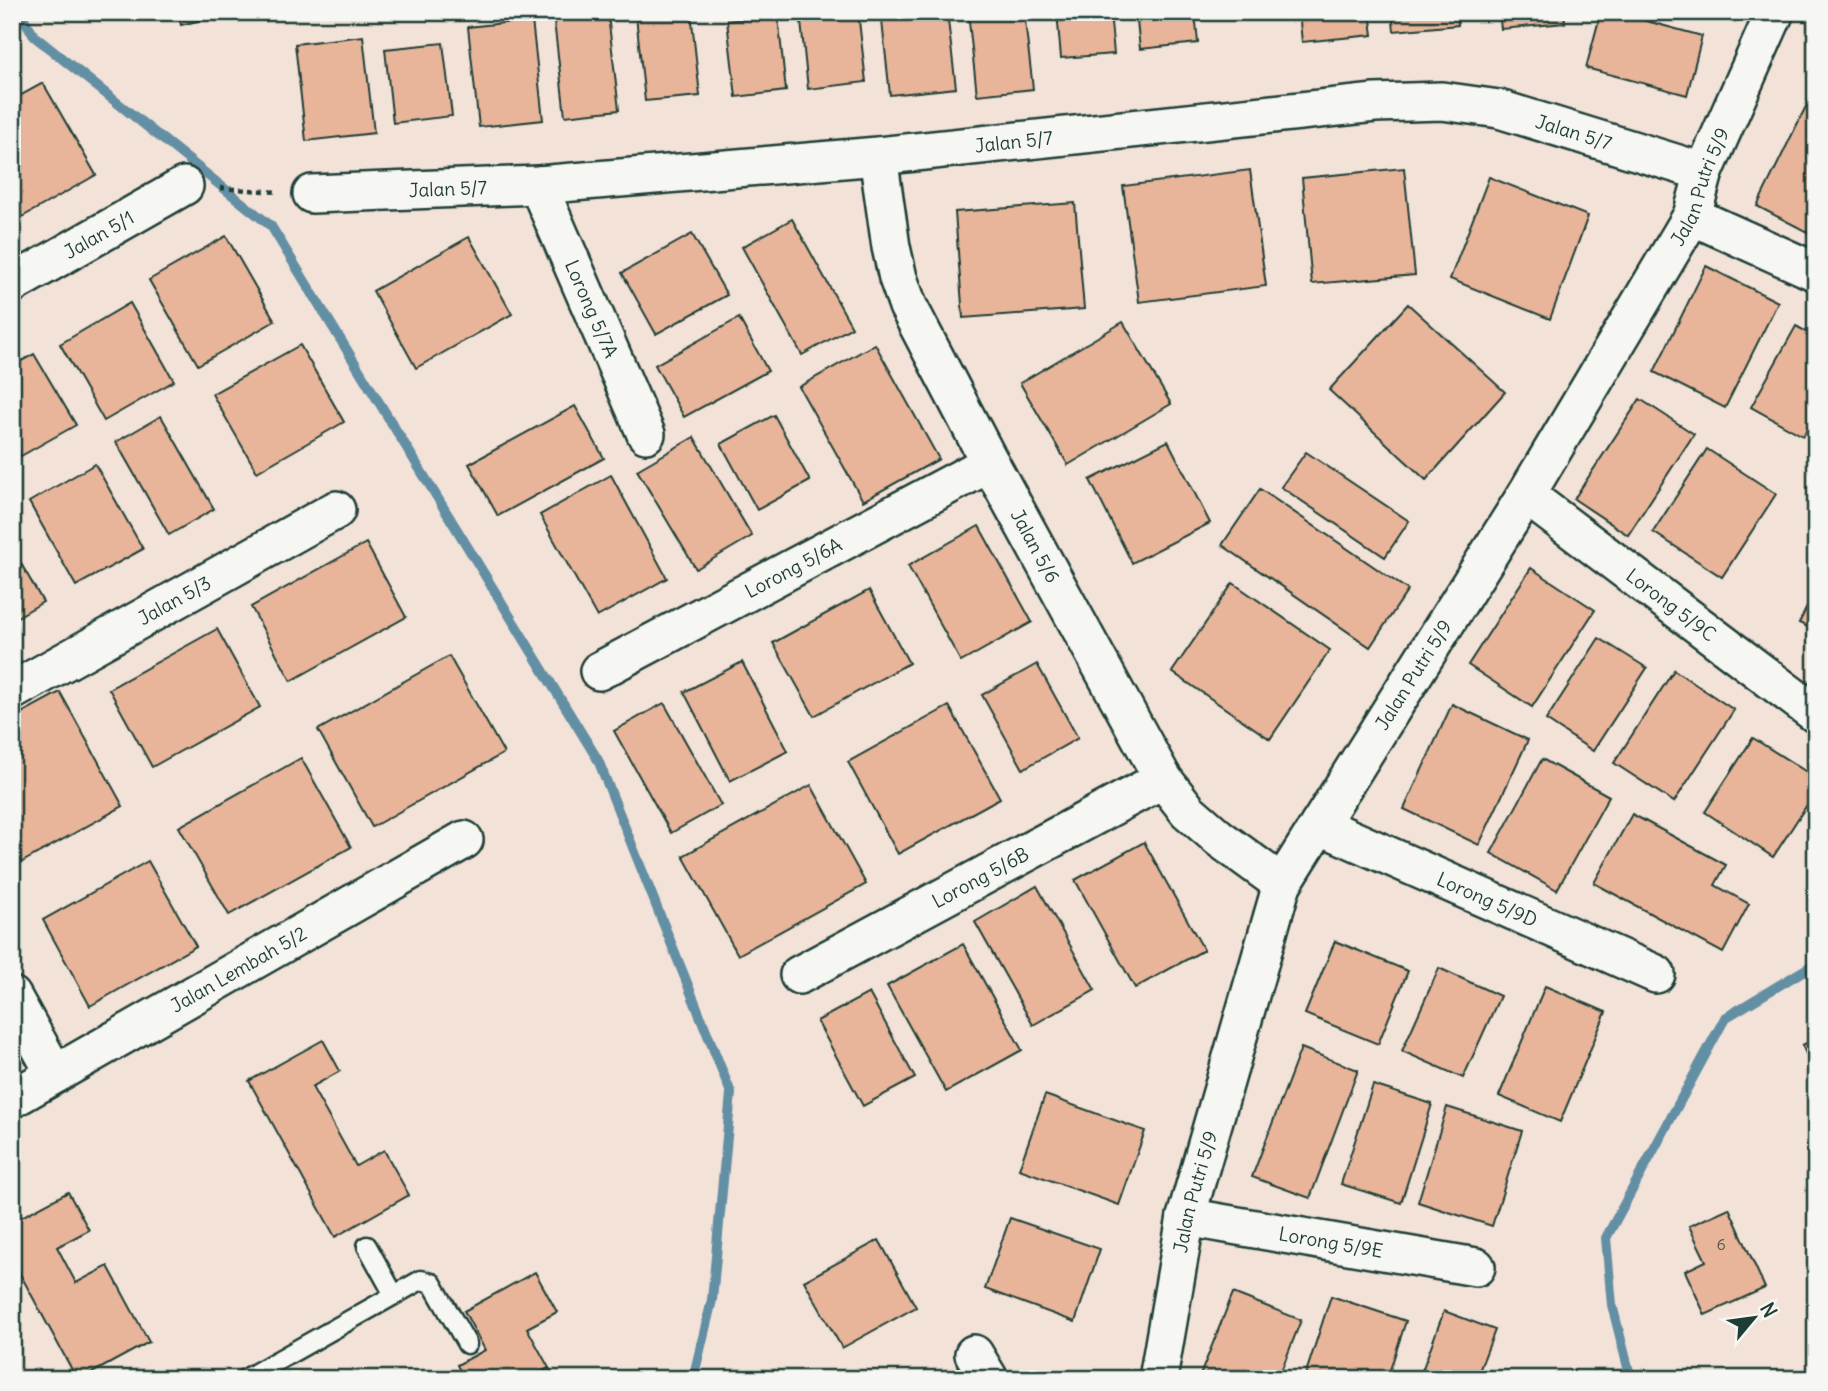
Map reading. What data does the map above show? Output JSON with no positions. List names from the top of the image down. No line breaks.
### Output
{"streets":{"street":["Jalan 5/7","Jalan Putri 5/9","Jalan 5/1","Lorong 5/7A","Jalan 5/6","Lorong 5/6A","Jalan 5/3","Lorong 5/9C","Lorong 5/6B","Lorong 5/9D","Jalan Lembah 5/2","Lorong 5/9E"]},"crossings":[["Jalan 5/7","Jalan Putri 5/9"],["Jalan 5/7","Lorong 5/7A"],["Jalan 5/7","Jalan 5/6"],["Jalan Putri 5/9","Jalan 5/6"],["Jalan Putri 5/9","Lorong 5/9C"],["Jalan Putri 5/9","Lorong 5/9D"],["Jalan Putri 5/9","Lorong 5/9E"],["Jalan 5/6","Lorong 5/6A"],["Jalan 5/6","Lorong 5/6B"]],"house_numbers":["6"],"north":"top right"}
